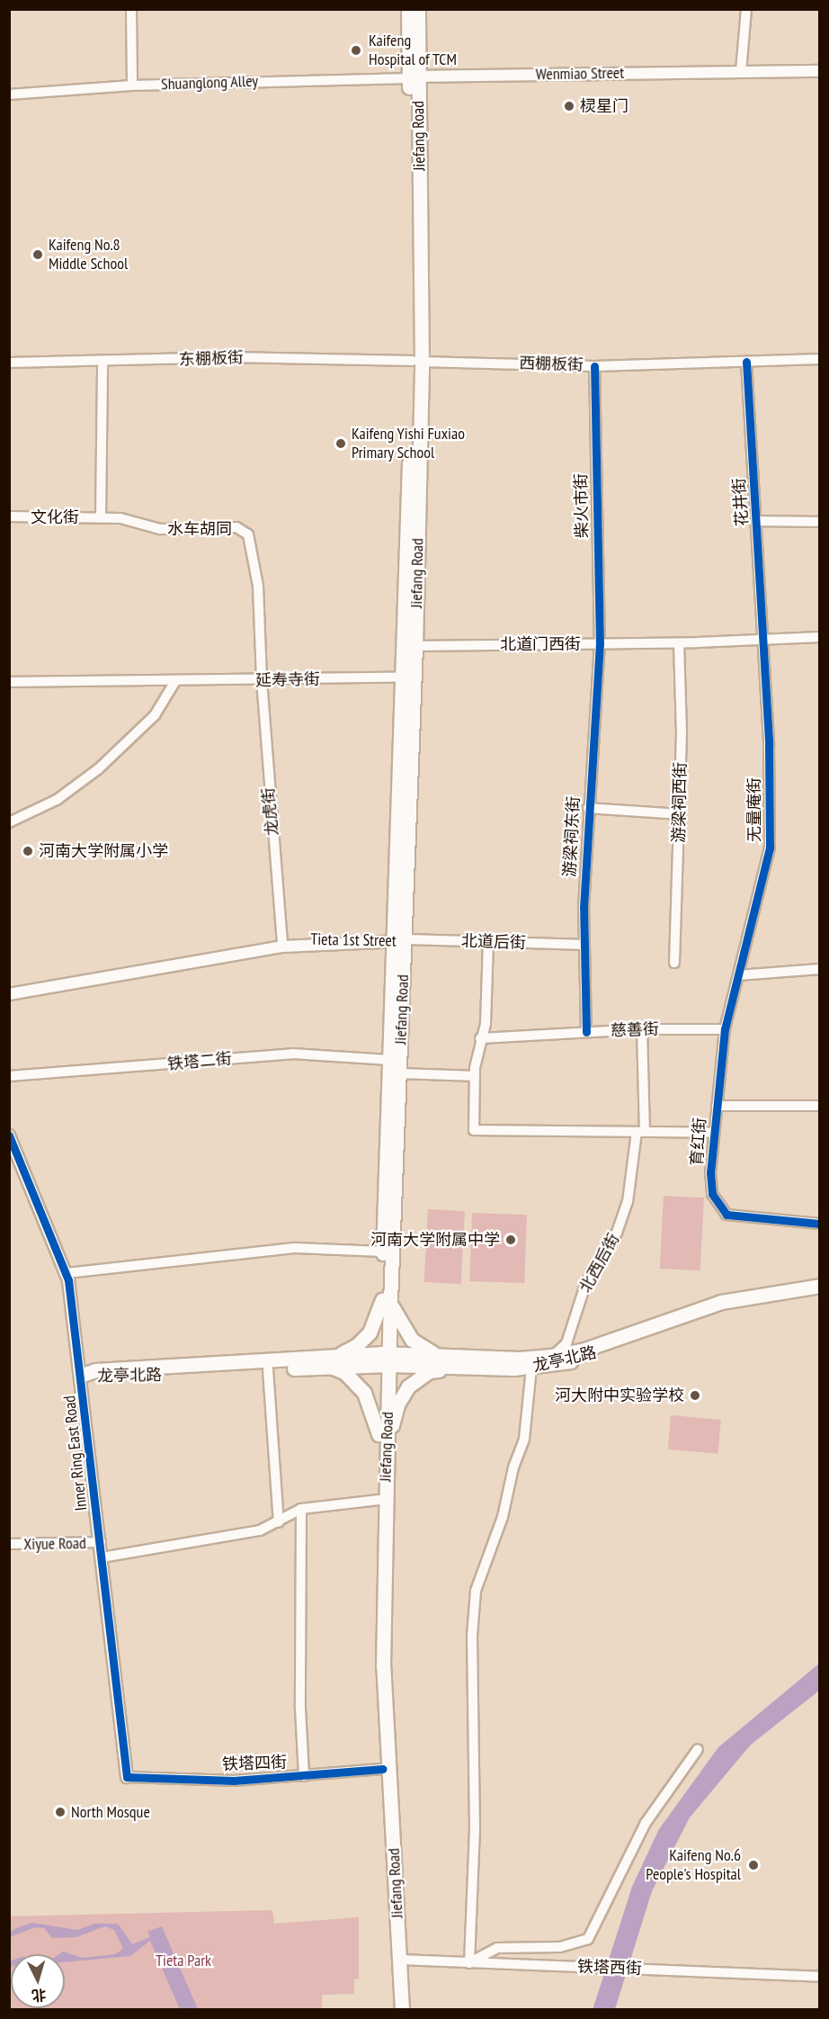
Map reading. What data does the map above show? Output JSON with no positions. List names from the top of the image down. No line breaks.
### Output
{"streets":{"main road":["Jiefang Road","龙亭北路"],"street":["Wenmiao Street","Shuanglong Alley","东棚板街","西棚板街","花井街","柴火市街","文化街","水车胡同","北道门西街","延寿寺街","游梁祠西街","无量庵街","龙虎街","游梁祠东街","Tieta 1st Street","北道后街","慈善街","铁塔二街","育红街","北西后街","Inner Ring East Road","Xiyue Road","铁塔四街","铁塔西街"]},"crossings":[["Wenmiao Street","Shuanglong Alley"],["Wenmiao Street","Jiefang Road"],["Shuanglong Alley","Jiefang Road"],["Jiefang Road","东棚板街"],["Jiefang Road","西棚板街"],["Jiefang Road","北道门西街"],["Jiefang Road","延寿寺街"],["Jiefang Road","Tieta 1st Street"],["Jiefang Road","北道后街"],["Jiefang Road","铁塔二街"],["Jiefang Road","龙亭北路"],["Jiefang Road","铁塔四街"],["Jiefang Road","铁塔西街"],["东棚板街","西棚板街"],["西棚板街","花井街"],["西棚板街","柴火市街"],["花井街","北道门西街"],["花井街","无量庵街"],["柴火市街","北道门西街"],["柴火市街","游梁祠东街"],["文化街","水车胡同"],["水车胡同","延寿寺街"],["水车胡同","龙虎街"],["北道门西街","游梁祠西街"],["北道门西街","无量庵街"],["北道门西街","游梁祠东街"],["延寿寺街","龙虎街"],["游梁祠西街","游梁祠东街"],["无量庵街","育红街"],["龙虎街","Tieta 1st Street"],["游梁祠东街","北道后街"],["游梁祠东街","慈善街"],["Tieta 1st Street","北道后街"],["慈善街","育红街"],["育红街","北西后街"],["北西后街","龙亭北路"],["龙亭北路","Inner Ring East Road"],["Inner Ring East Road","Xiyue Road"],["Inner Ring East Road","铁塔四街"]],"parks":["Tieta Park"],"places":["Kaifeng Hospital of TCM","棂星门","Kaifeng No.8 Middle School","Kaifeng Yishi Fuxiao Primary School","河南大学附属小学","河南大学附属中学","河大附中实验学校","North Mosque","Kaifeng No.6 People's Hospital"],"north":"bottom"}
